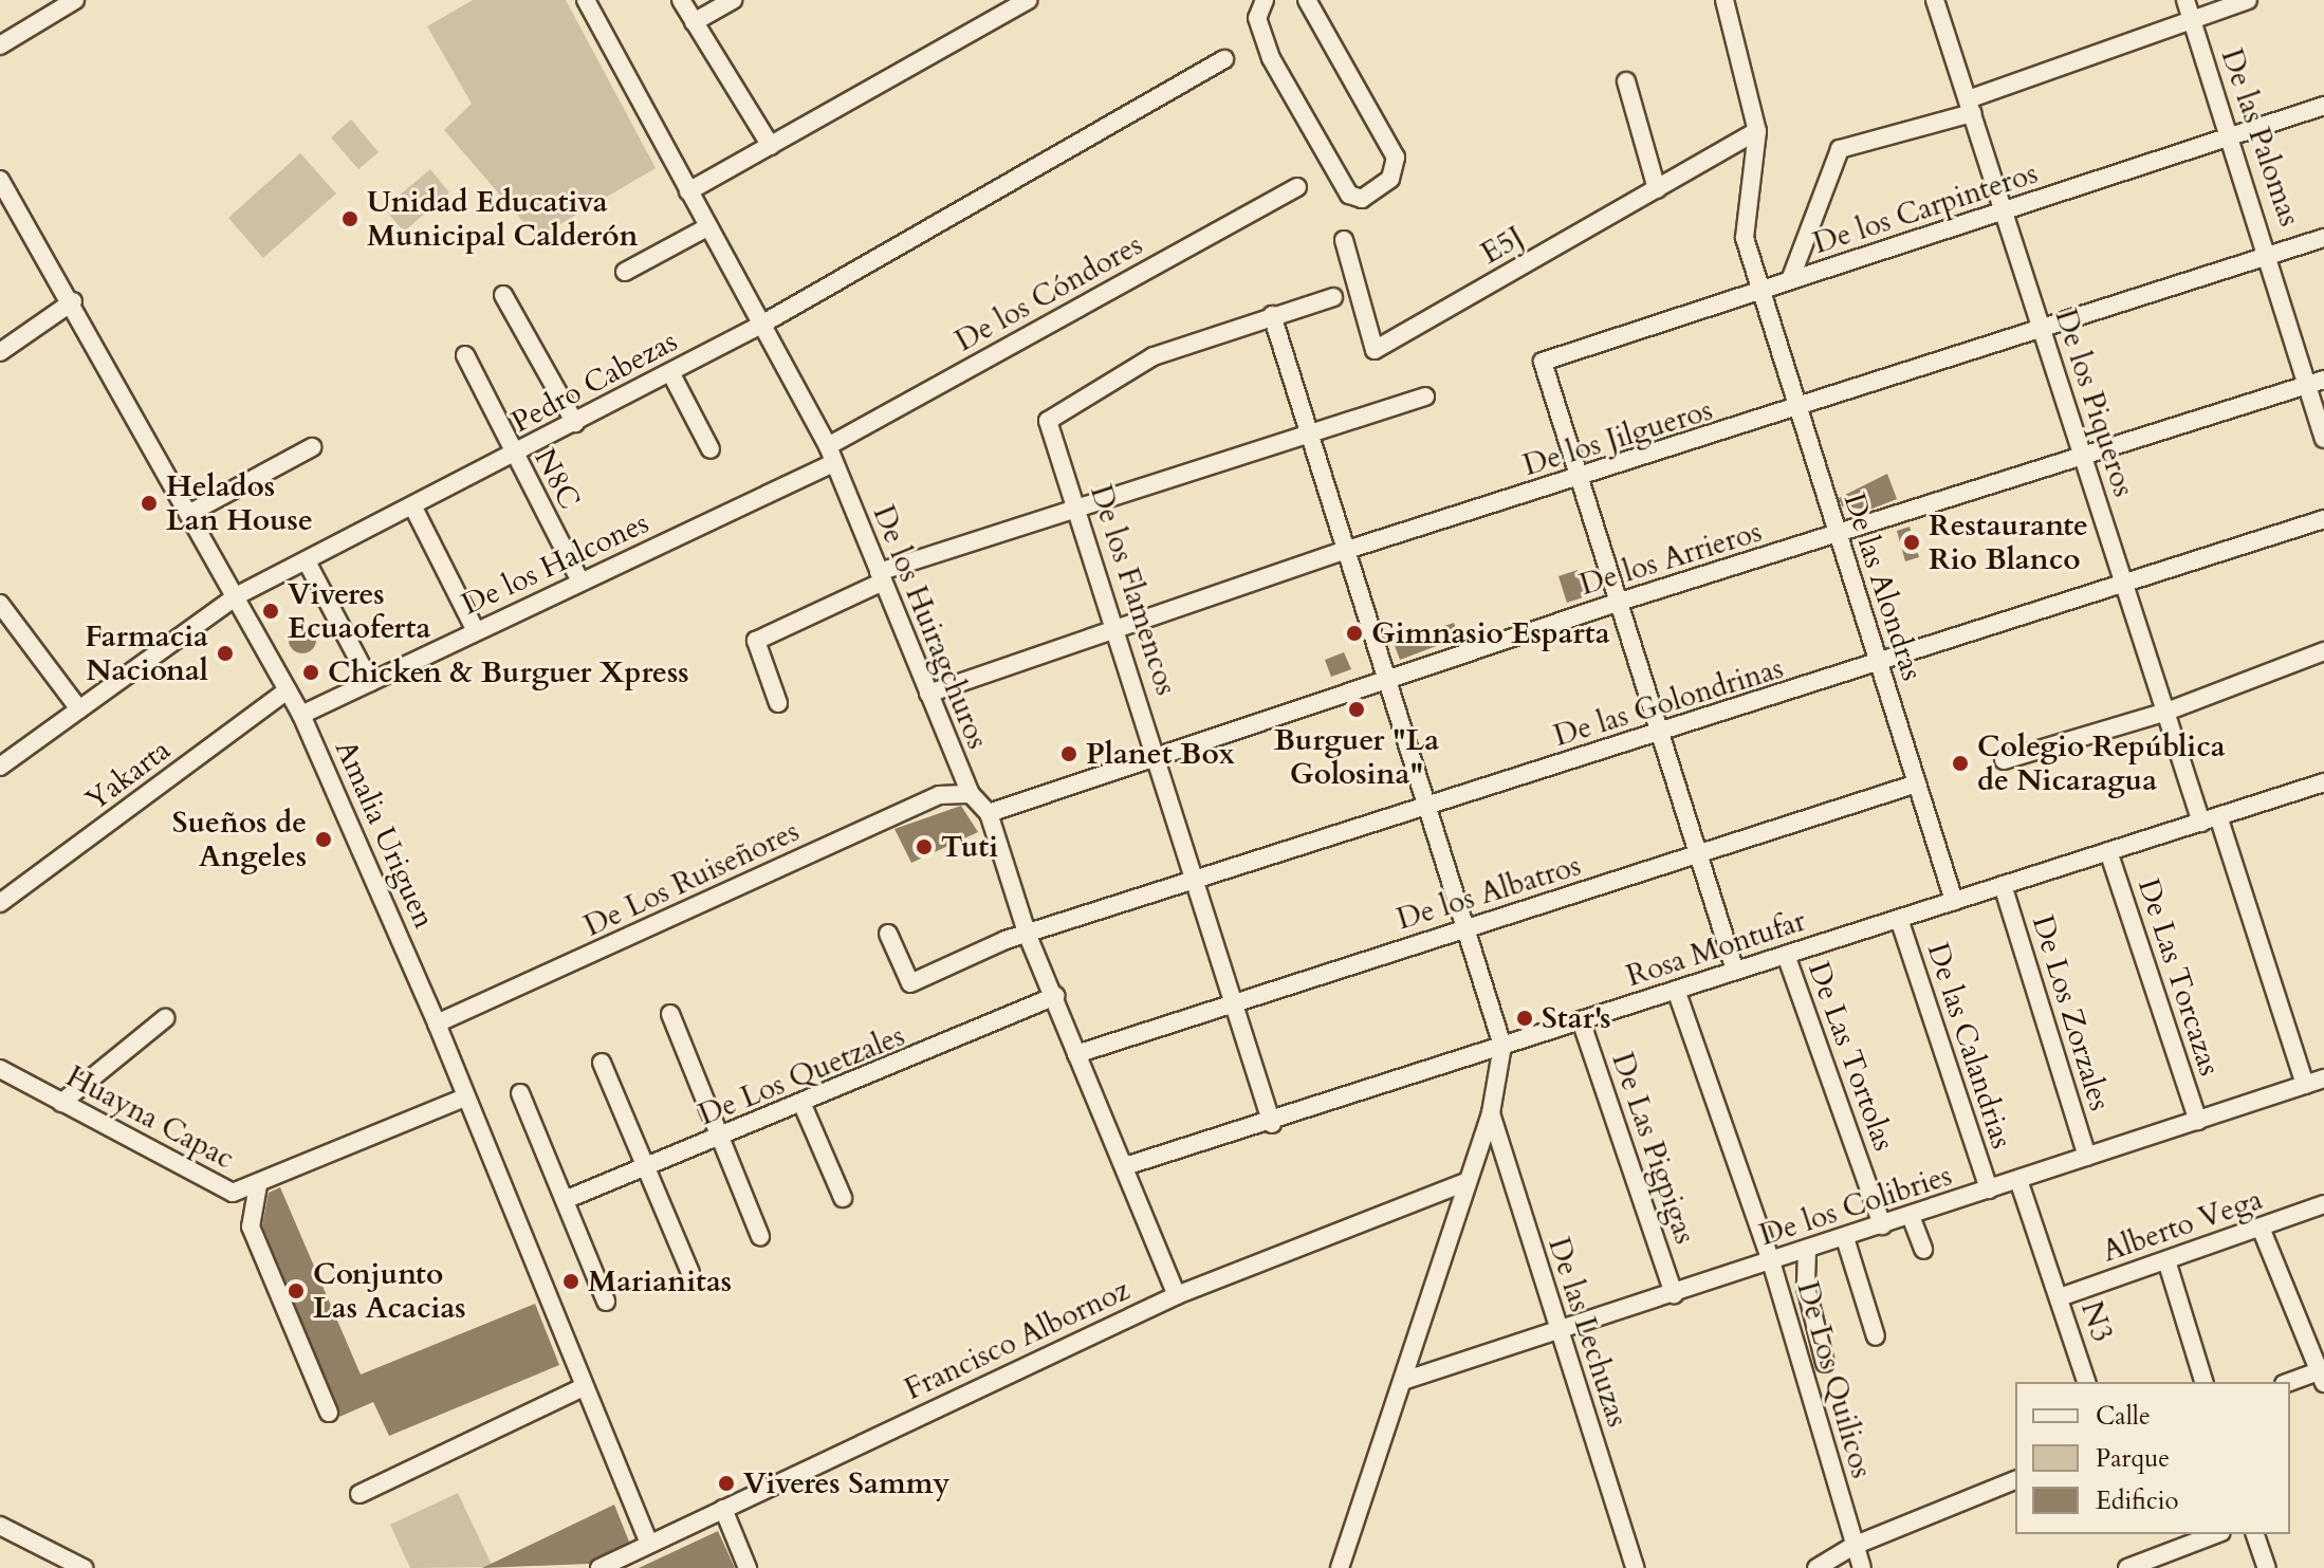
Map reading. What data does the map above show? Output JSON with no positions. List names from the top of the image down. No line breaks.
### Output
{"streets":{"street":["De las Palomas","De los Carpinteros","E5J","De los Cóndores","Pedro Cabezas","De los Piqueros","De los Jilgueros","N8C","De los Arrieros","De los Halcones","De las Alondras","De los Flamencos","De los Huiragchuros","De las Golondrinas","Yakarta","Amalia Uriguen","De Los Ruiseñores","De los Albatros","Rosa Montufar","De Las Torcazas","De Los Zorzales","De las Calandrias","De Las Tortolas","De Los Quetzales","Huayna Capac","De Las Pigpigas","De los Colibries","Alberto Vega","N3","De las Lechuzas","Francisco Albornoz","De Los Quilicos"]},"crossings":[["De las Palomas","De los Carpinteros"],["De las Palomas","De los Jilgueros"],["De las Palomas","De los Arrieros"],["De los Carpinteros","De los Piqueros"],["De los Carpinteros","De los Jilgueros"],["De los Carpinteros","De las Alondras"],["E5J","De las Alondras"],["De los Cóndores","De los Halcones"],["De los Cóndores","De los Huiragchuros"],["Pedro Cabezas","N8C"],["Pedro Cabezas","De los Huiragchuros"],["Pedro Cabezas","Amalia Uriguen"],["De los Piqueros","De los Jilgueros"],["De los Piqueros","De los Arrieros"],["De los Piqueros","De las Golondrinas"],["De los Piqueros","Rosa Montufar"],["De los Piqueros","De los Colibries"],["De los Jilgueros","De las Alondras"],["De los Jilgueros","De los Flamencos"],["De los Jilgueros","De los Huiragchuros"],["N8C","De los Halcones"],["De los Arrieros","De las Alondras"],["De los Arrieros","De los Flamencos"],["De los Arrieros","De los Huiragchuros"],["De los Halcones","De los Huiragchuros"],["De los Halcones","Amalia Uriguen"],["De las Alondras","De las Golondrinas"],["De las Alondras","De los Albatros"],["De las Alondras","Rosa Montufar"],["De los Flamencos","De las Golondrinas"],["De los Flamencos","De los Albatros"],["De los Flamencos","Rosa Montufar"],["De los Huiragchuros","De las Golondrinas"],["De los Huiragchuros","De Los Ruiseñores"],["De los Huiragchuros","De los Albatros"],["De los Huiragchuros","Rosa Montufar"],["De los Huiragchuros","De Los Quetzales"],["De los Huiragchuros","Francisco Albornoz"],["Yakarta","Amalia Uriguen"],["Amalia Uriguen","De Los Ruiseñores"],["Amalia Uriguen","Huayna Capac"],["Amalia Uriguen","Francisco Albornoz"],["Rosa Montufar","De Las Torcazas"],["Rosa Montufar","De Los Zorzales"],["Rosa Montufar","De las Calandrias"],["Rosa Montufar","De Las Tortolas"],["Rosa Montufar","De Las Pigpigas"],["Rosa Montufar","De Los Quilicos"],["De Las Torcazas","De los Colibries"],["De Los Zorzales","De los Colibries"],["De las Calandrias","De los Colibries"],["De Las Tortolas","De los Colibries"],["De Las Pigpigas","De los Colibries"],["De los Colibries","N3"],["De los Colibries","De las Lechuzas"],["De los Colibries","De Los Quilicos"],["Alberto Vega","N3"]],"places":["Unidad Educativa Municipal Calderón","Helados Lan House","Restaurante Rio Blanco","Viveres Ecuaoferta","Gimnasio Esparta","Farmacia Nacional","Chicken & Burguer Xpress","Burguer \"La Golosina\"","Planet Box","Colegio República de Nicaragua","Sueños de Angeles","Tuti","Star's","Marianitas","Conjunto Las Acacias","Viveres Sammy"],"legend":["Calle","Parque","Edificio"]}
